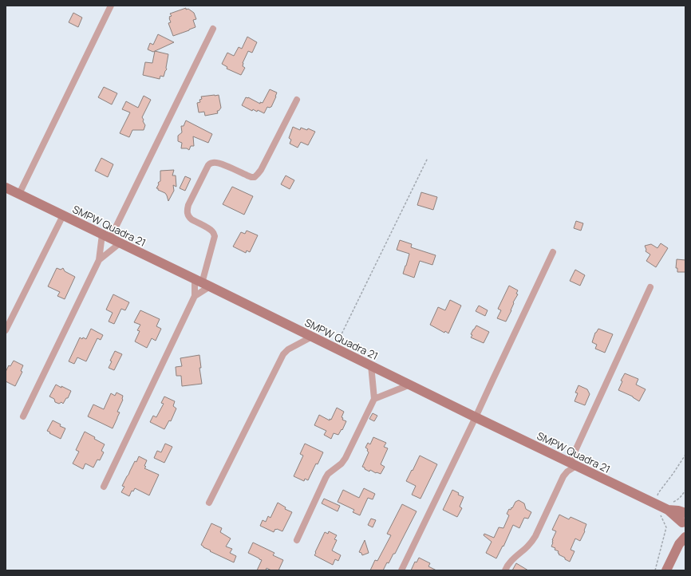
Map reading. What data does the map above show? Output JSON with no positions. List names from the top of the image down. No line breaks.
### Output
{"streets":{"street":["SMPW Quadra 21"]}}
